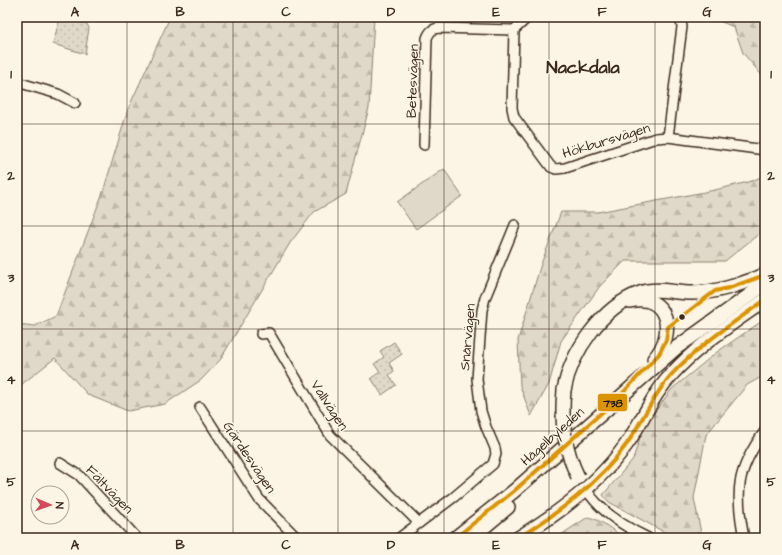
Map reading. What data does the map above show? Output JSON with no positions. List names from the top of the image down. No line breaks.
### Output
{"streets":{"main road":["Hågelbyleden"],"street":["Betesvägen","Hökbursvägen","Snårvägen","Vallvägen","Gärdesvägen","Fältvägen"]},"crossings":[["Betesvägen","Hökbursvägen"],["Snårvägen","Vallvägen"]],"districts":["Nackdala"],"lines":["transit line 738"],"north":"right","grid":{"columns":["A","B","C","D","E","F","G"],"rows":["1","2","3","4","5"]}}
